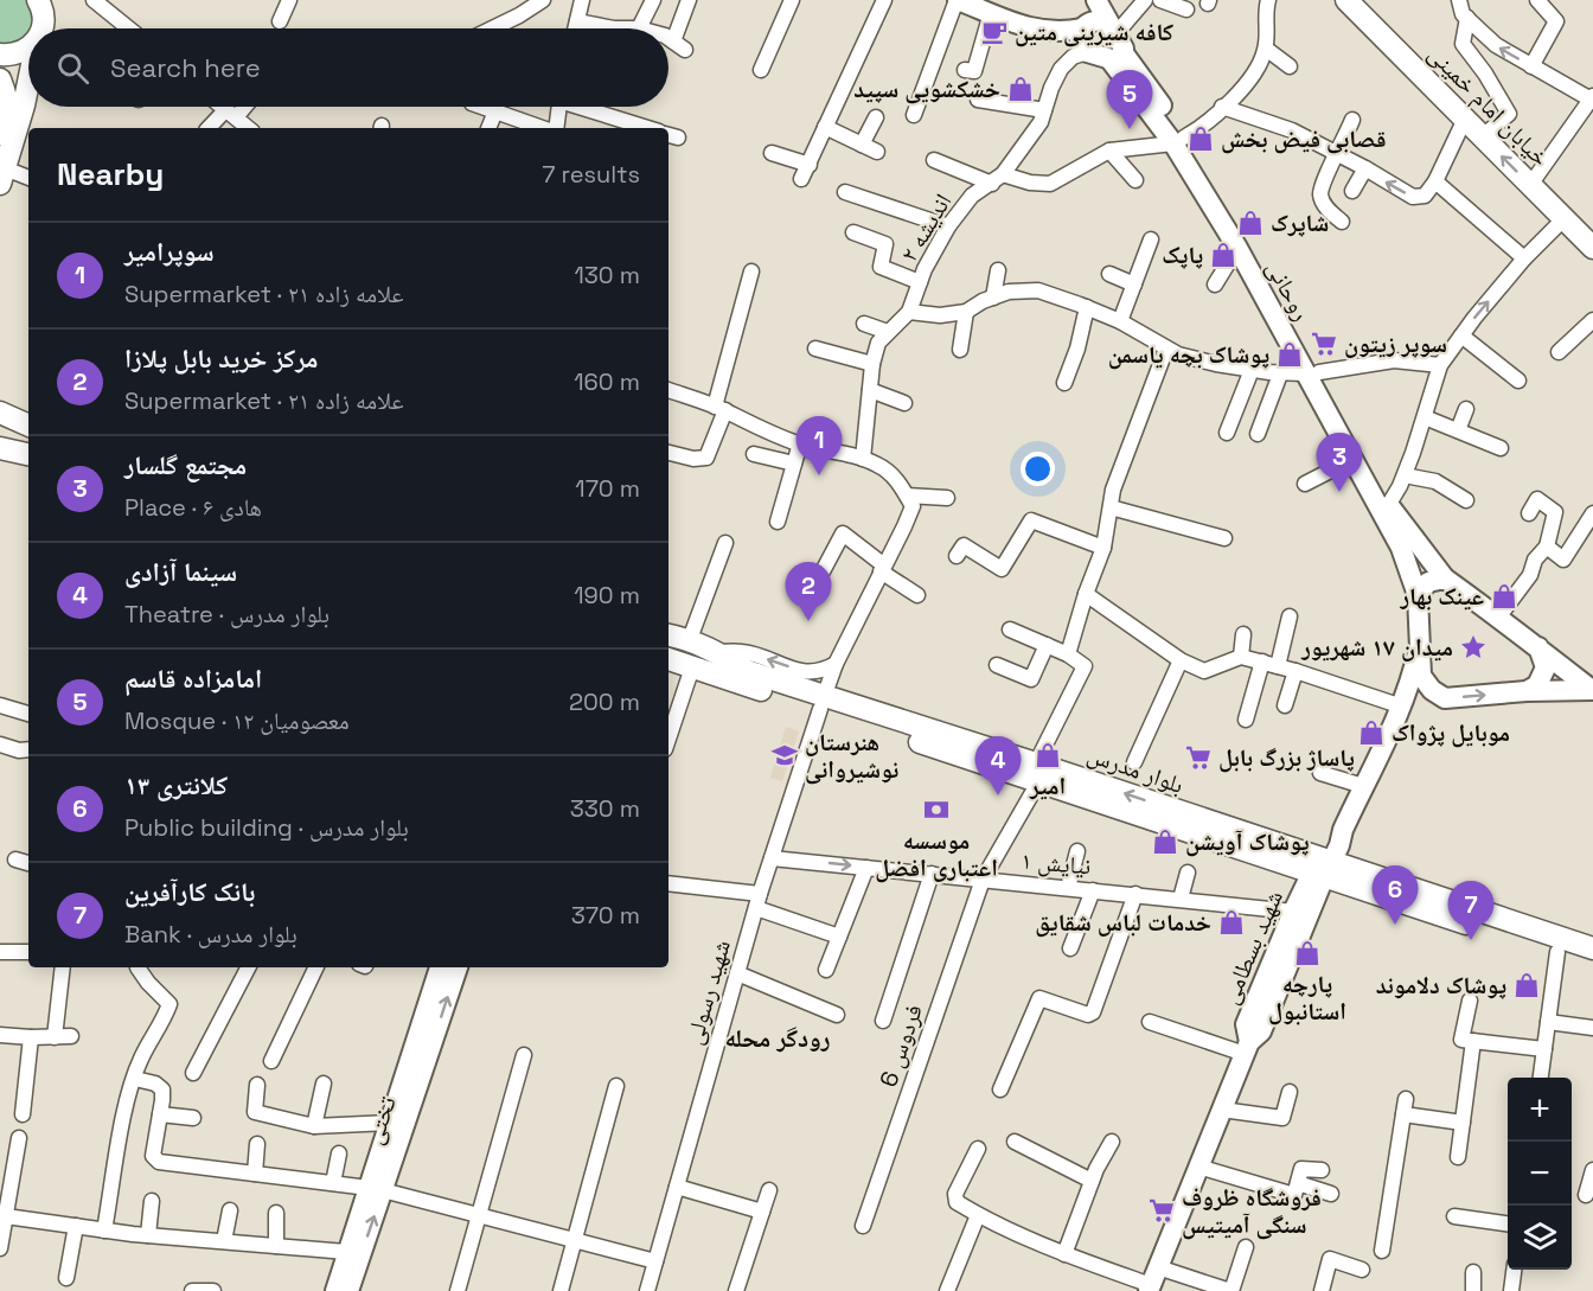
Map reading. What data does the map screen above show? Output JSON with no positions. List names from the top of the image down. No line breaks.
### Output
{"streets":{"main road":["خیابان امام خمینی","روحانی","بلوار مدرس","شهید بسطامی","تختی"],"street":["اندیشه ۲","نیایش ۱","شهید رسولی","فردوس 6"]},"crossings":[["اندیشه ۲","روحانی"],["بلوار مدرس","شهید بسطامی"],["بلوار مدرس","شهید رسولی"],["بلوار مدرس","فردوس 6"],["نیایش ۱","شهید بسطامی"],["نیایش ۱","شهید رسولی"],["نیایش ۱","فردوس 6"]],"districts":["رودگر محله"],"places":{"cafe":["کافه شیرینی متین"],"shop":["خشکشویی سپید","قصابی فیض بخش","شاپرک","پاپک","پوشاک بچه یاسمن","عینک بهار","موبایل پژواک","امیر","پوشاک آویشن","خدمات لباس شقایق","پارچه استانبول","پوشاک دلاموند"],"supermarket":["سوپر زیتون","پاساژ بزرگ بابل","فروشگاه ظروف سنگی آمیتیس"],"place":["میدان ۱۷ شهریور"],"school or university":["هنرستان نوشیروانی"],"bank":["موسسه اعتباری افضل"]},"page":{"search":"Search here","pins":["5","1","3","2","4","6","7"],"heading":["Nearby","7 results"],"list":[{"mark":"1","name":"سوپرامیر","note":"Supermarket · علامه زاده ۲۱","value":"130 m"},{"mark":"2","name":"مرکز خرید بابل پلازا","note":"Supermarket · علامه زاده ۲۱","value":"160 m"},{"mark":"3","name":"مجتمع گلسار","note":"Place · هادی ۶","value":"170 m"},{"mark":"4","name":"سینما آزادی","note":"Theatre · بلوار مدرس","value":"190 m"},{"mark":"5","name":"امامزاده قاسم","note":"Mosque · معصومیان ۱۲","value":"200 m"},{"mark":"6","name":"کلانتری ۱۳","note":"Public building · بلوار مدرس","value":"330 m"},{"mark":"7","name":"بانک کارآفرین","note":"Bank · بلوار مدرس","value":"370 m"}],"map_buttons":["+","−"]}}
